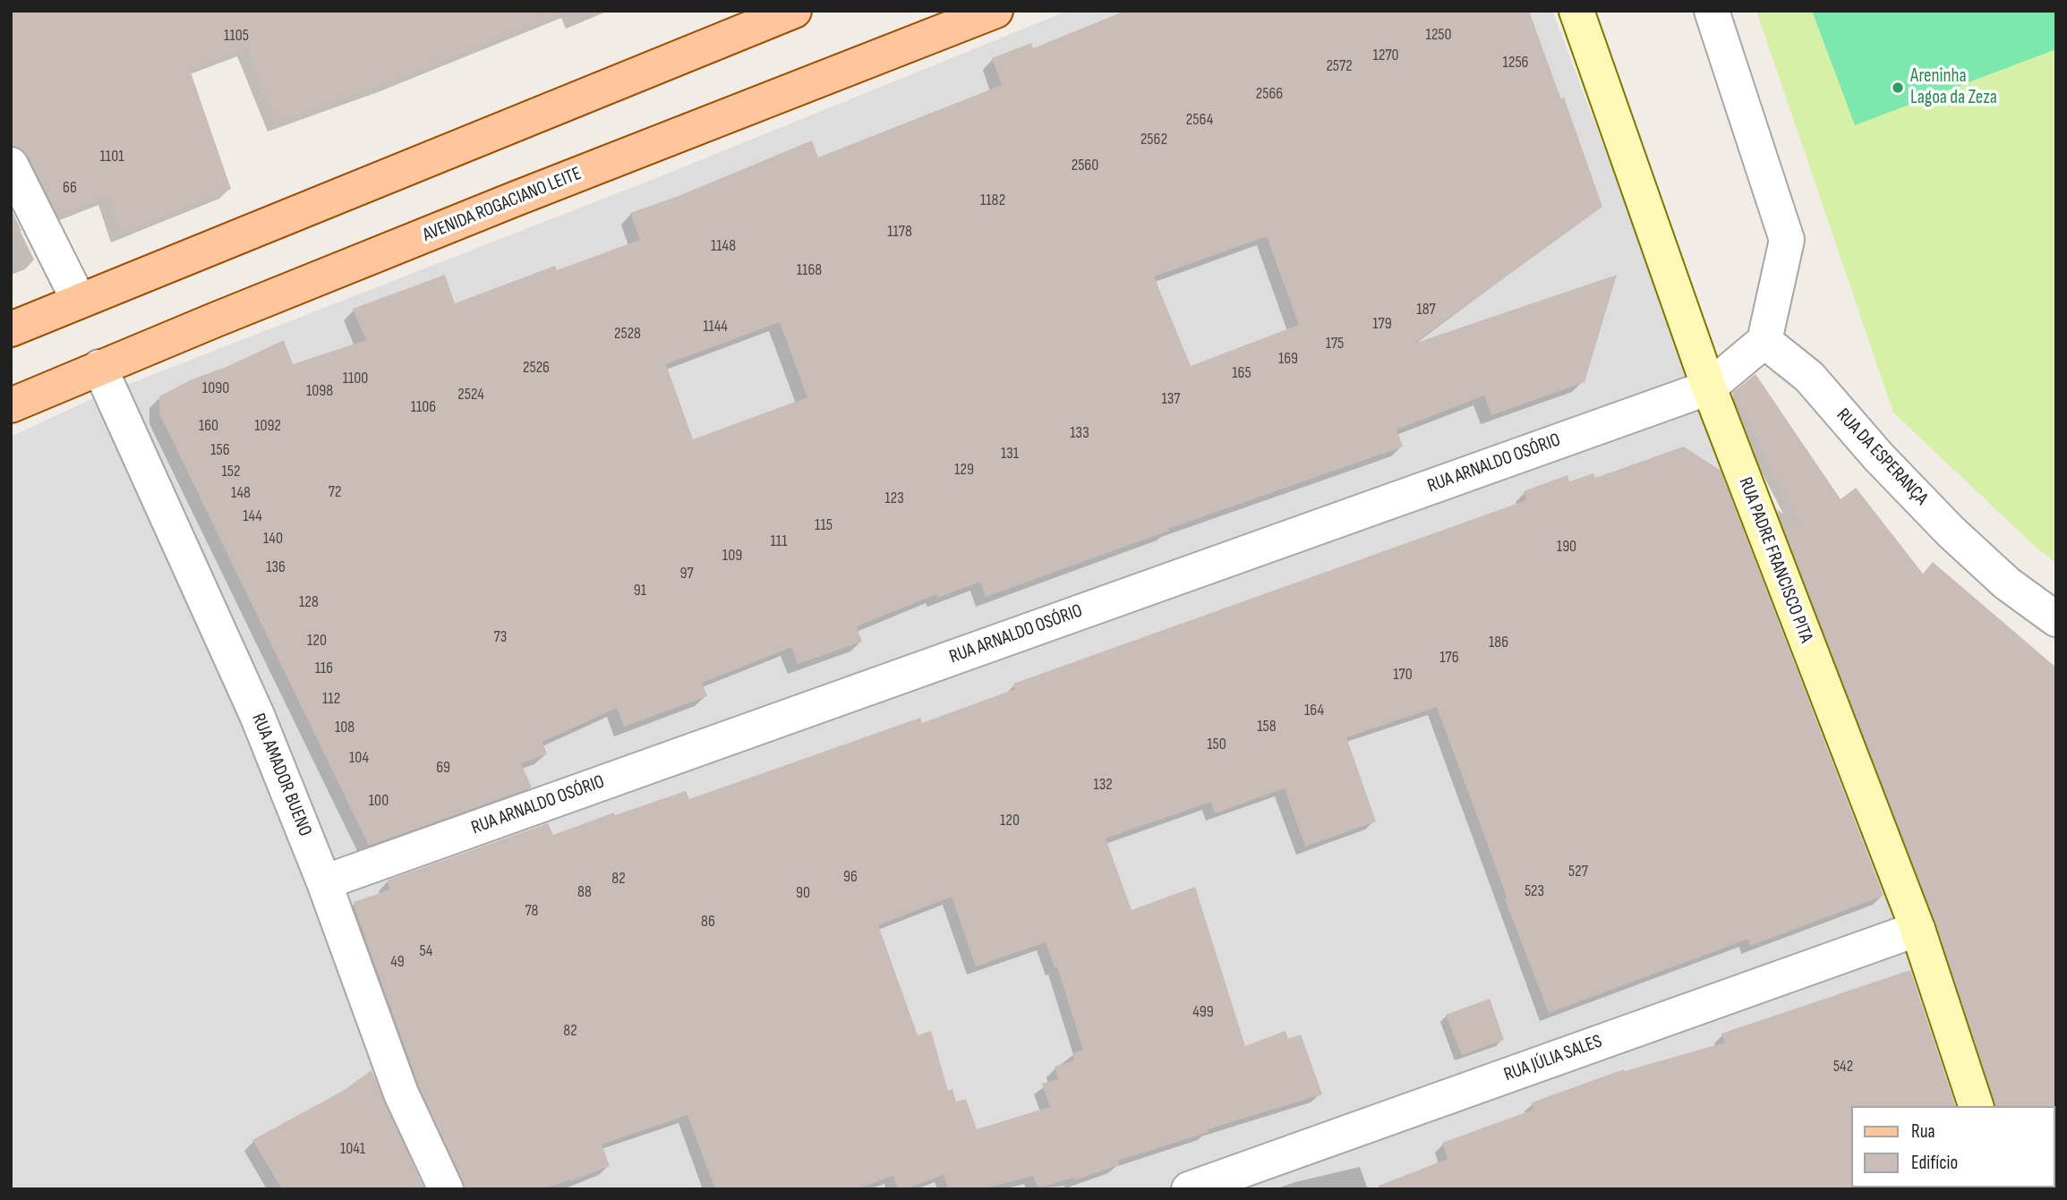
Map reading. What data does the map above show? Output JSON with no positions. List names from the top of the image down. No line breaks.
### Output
{"streets":{"main road":["AVENIDA ROGACIANO LEITE"],"street":["RUA DA ESPERANÇA","RUA ARNALDO OSÓRIO","RUA PADRE FRANCISCO PITA","RUA AMADOR BUENO","RUA JÚLIA SALES"]},"crossings":[["AVENIDA ROGACIANO LEITE","RUA AMADOR BUENO"],["RUA ARNALDO OSÓRIO","RUA PADRE FRANCISCO PITA"],["RUA ARNALDO OSÓRIO","RUA AMADOR BUENO"],["RUA PADRE FRANCISCO PITA","RUA JÚLIA SALES"]],"places":["Areninha Lagoa da Zeza"],"house_numbers":["1250","1105","1270","1256","2572","2566","2564","2562","1101","2560","66","1182","1178","1148","1168","187","179","1144","2528","175","169","2526","165","1100","1090","1098","2524","137","1106","160","1092","133","156","131","129","152","72","148","123","144","115","140","111","190","109","136","97","91","128","73","120","186","176","116","170","112","164","158","108","150","104","69","132","100","120","527","96","82","523","88","90","78","86","54","49","499","82","542","1041"],"legend":["Rua","Edifício"]}
